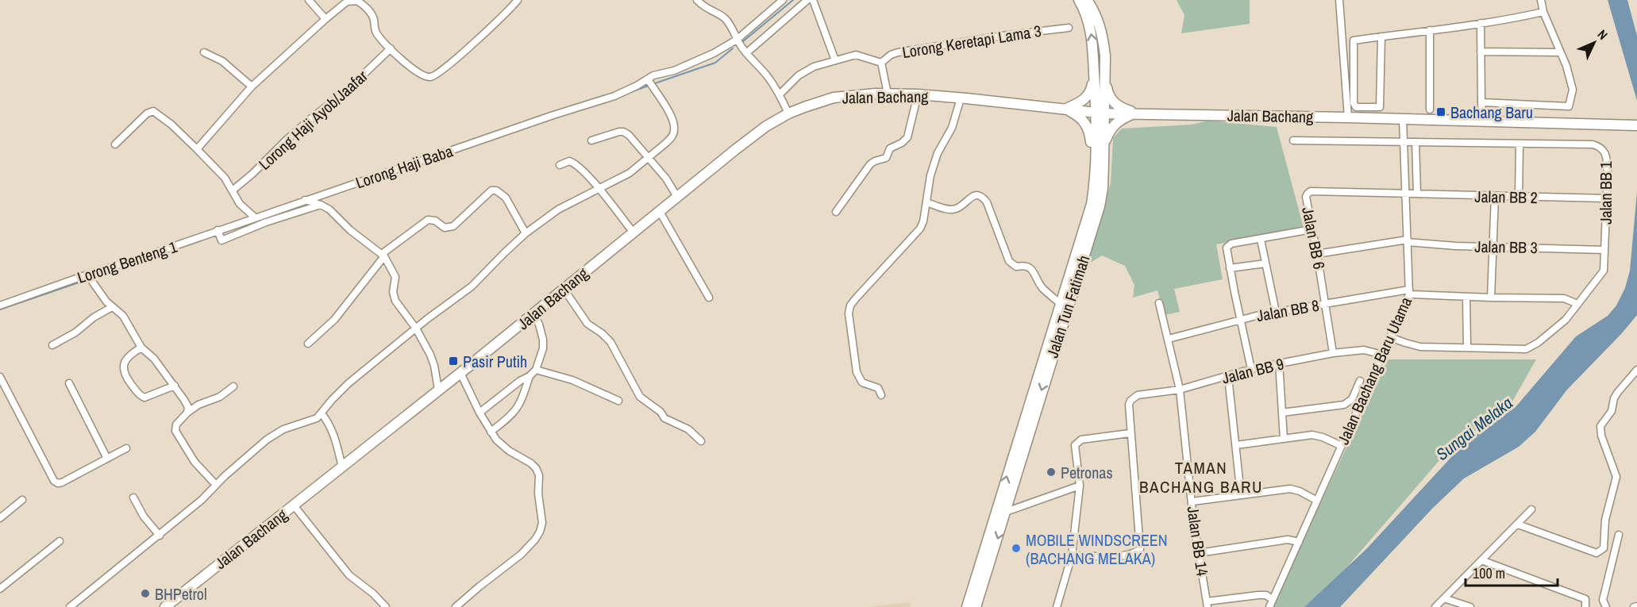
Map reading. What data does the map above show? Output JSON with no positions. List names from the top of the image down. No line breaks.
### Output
{"streets":{"street":["Lorong Keretapi Lama 3","Jalan Bachang","Lorong Haji Ayob/Jaafar","Lorong Haji Baba","Jalan BB 1","Jalan BB 2","Jalan BB 6","Jalan BB 3","Lorong Benteng 1","Jalan Tun Fatimah","Jalan BB 8","Jalan BB 9","Jalan Bachang Baru Utama","Jalan BB 14"]},"crossings":[["Lorong Keretapi Lama 3","Jalan Bachang"],["Jalan Bachang","Jalan Tun Fatimah"],["Jalan Bachang","Jalan Bachang Baru Utama"],["Lorong Haji Baba","Lorong Benteng 1"],["Jalan BB 1","Jalan BB 2"],["Jalan BB 1","Jalan BB 3"],["Jalan BB 1","Jalan BB 8"],["Jalan BB 1","Jalan Bachang Baru Utama"],["Jalan BB 2","Jalan BB 6"],["Jalan BB 2","Jalan Bachang Baru Utama"],["Jalan BB 6","Jalan BB 3"],["Jalan BB 6","Jalan BB 8"],["Jalan BB 6","Jalan BB 9"],["Jalan BB 6","Jalan Bachang Baru Utama"],["Jalan BB 3","Jalan Bachang Baru Utama"],["Jalan BB 8","Jalan Bachang Baru Utama"],["Jalan BB 8","Jalan BB 14"],["Jalan BB 9","Jalan Bachang Baru Utama"],["Jalan BB 9","Jalan BB 14"]],"districts":["TAMAN BACHANG BARU"],"water":["Sungai Melaka"],"places":{"transit":["Bachang Baru","Pasir Putih"],"other":["Petronas","MOBILE WINDSCREEN (BACHANG MELAKA)","BHPetrol"]},"scale_bar":"100 m","north":"top right"}
